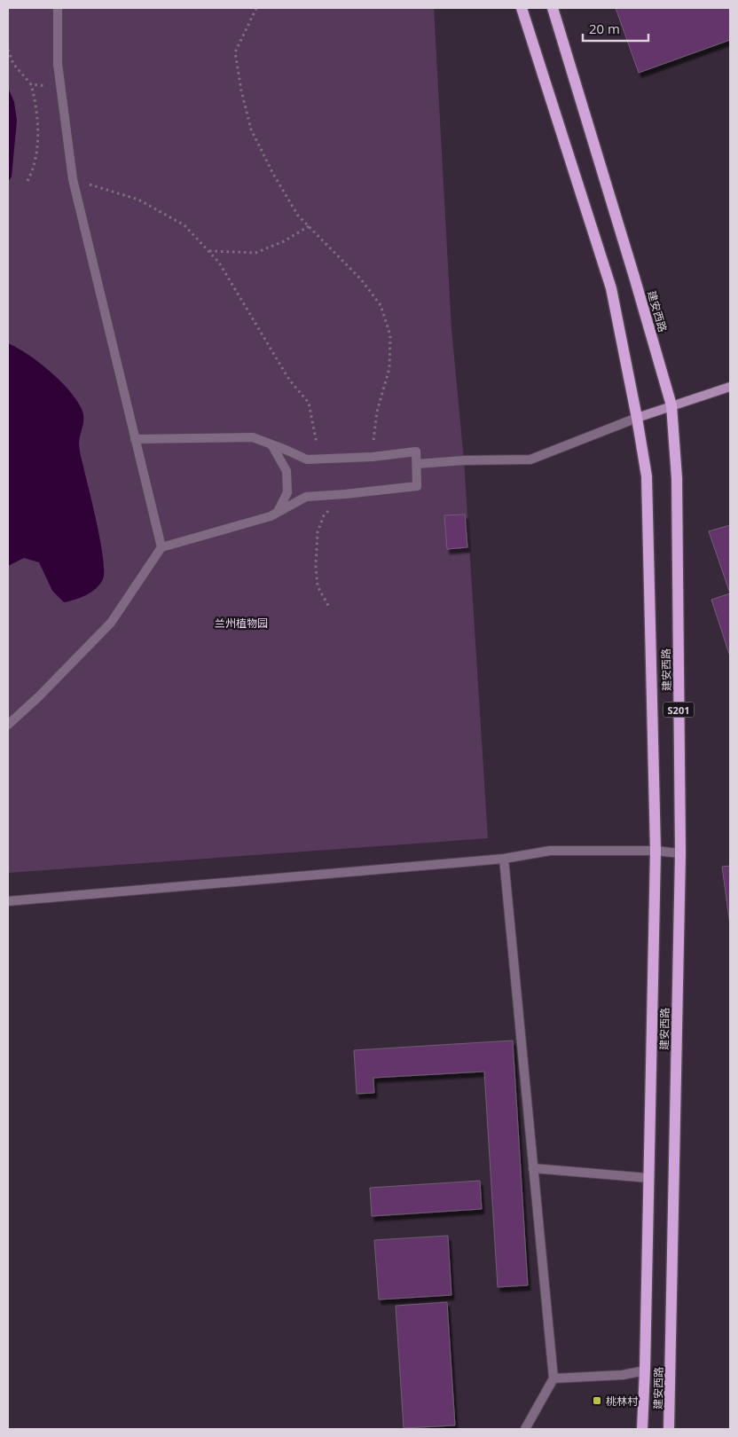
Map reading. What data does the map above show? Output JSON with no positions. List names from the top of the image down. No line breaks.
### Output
{"streets":{"main road":["建安西路","S201"]},"parks":["兰州植物园"],"places":{"transit":["桃林村"]},"scale_bar":"20 m"}
